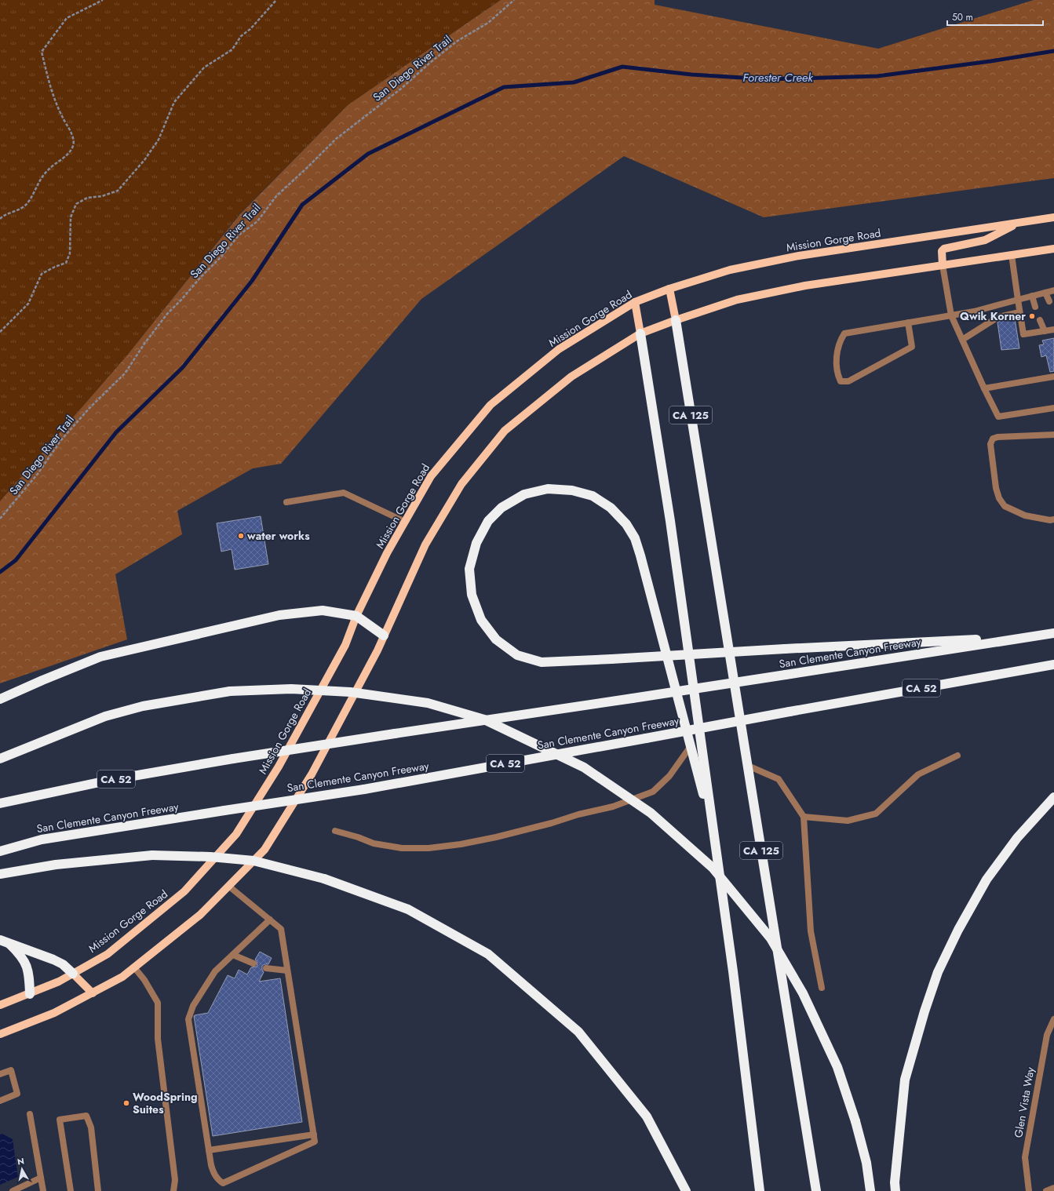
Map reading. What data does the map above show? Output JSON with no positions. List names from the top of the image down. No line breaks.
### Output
{"streets":{"highway":["CA 125","San Clemente Canyon Freeway","CA 52"],"main road":["Mission Gorge Road"],"street":["Glen Vista Way"],"path":["San Diego River Trail"]},"crossings":[["Mission Gorge Road","CA 125"]],"water":["Forester Creek"],"places":["Qwik Korner","water works","WoodSpring Suites"],"scale_bar":"50 m","north":"top"}
